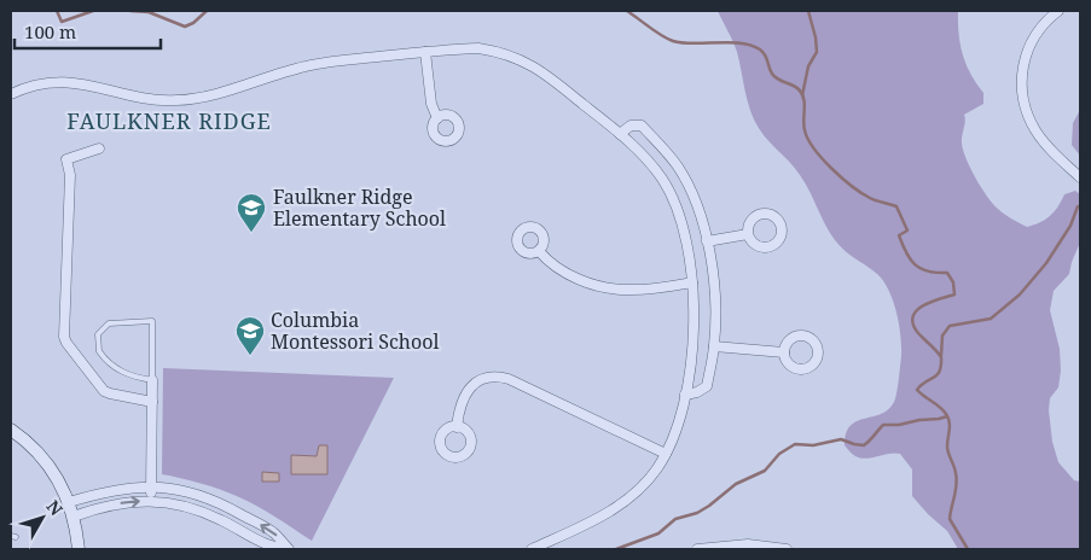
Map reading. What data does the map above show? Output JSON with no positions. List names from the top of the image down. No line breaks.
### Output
{"districts":["FAULKNER RIDGE"],"places":{"school or university":["Faulkner Ridge Elementary School","Columbia Montessori School"]},"scale_bar":"100 m","north":"top right"}
